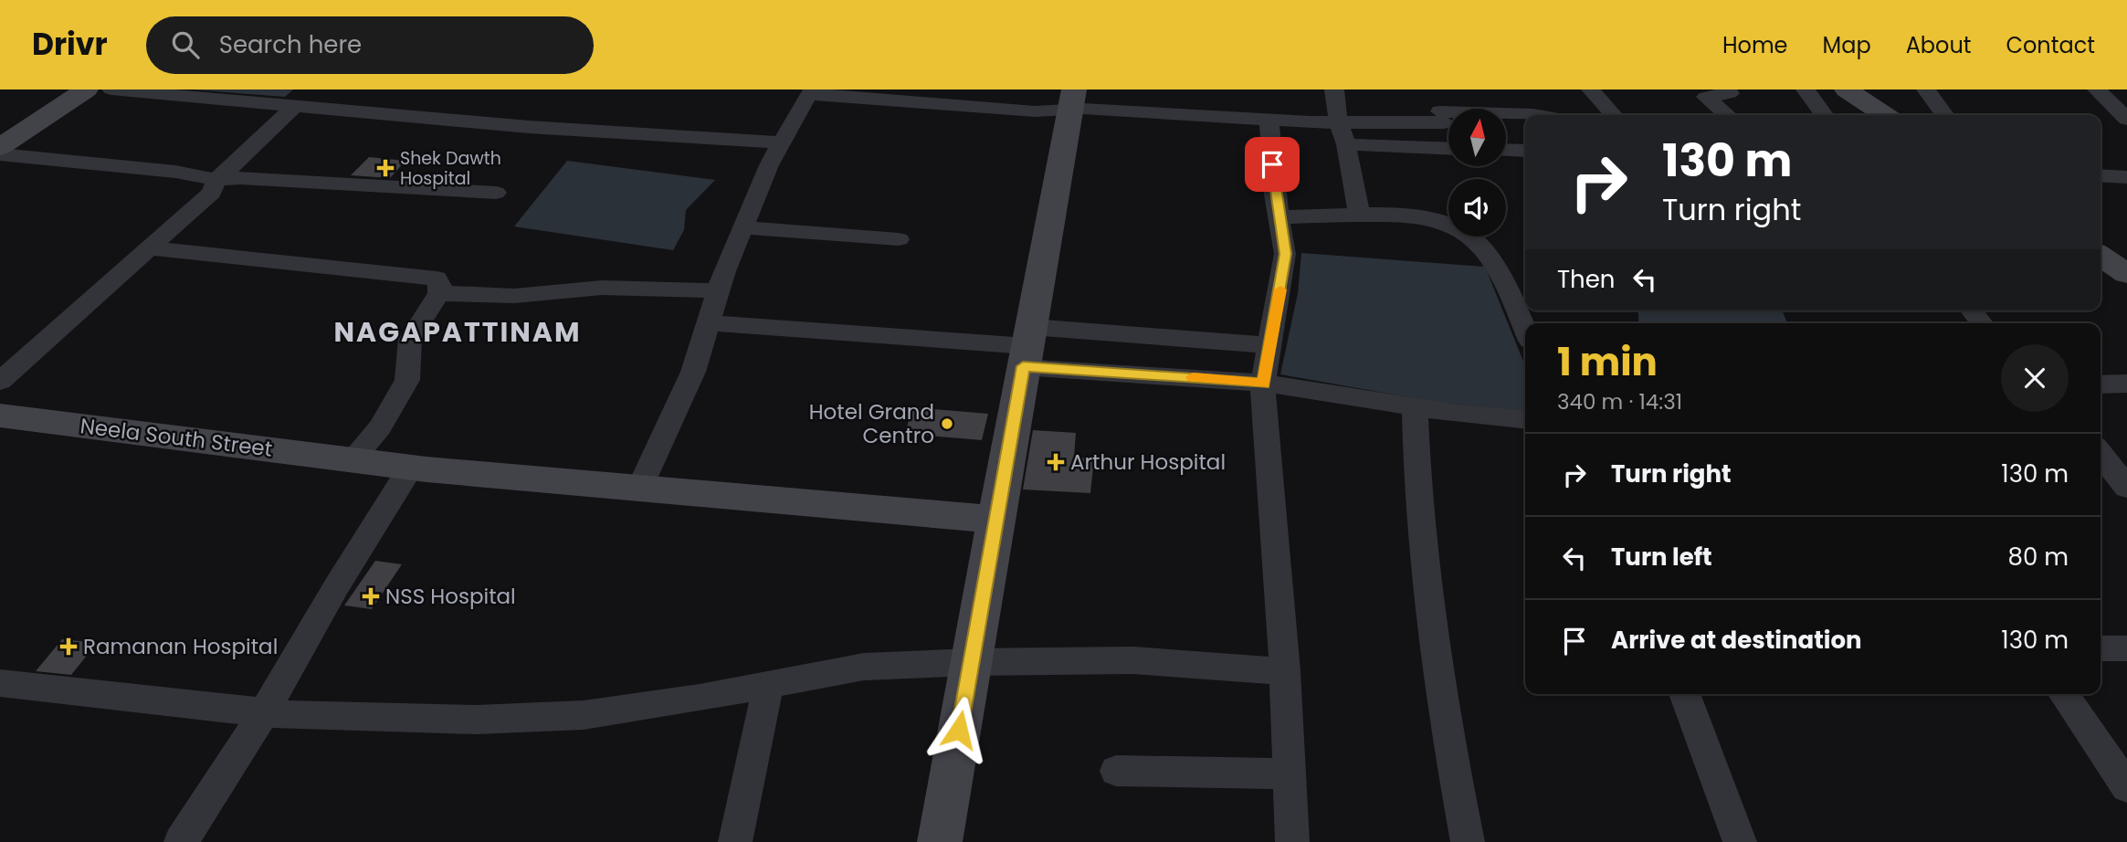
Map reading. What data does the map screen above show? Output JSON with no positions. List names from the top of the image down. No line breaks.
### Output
{"streets":{"street":["Neela South Street"]},"districts":["NAGAPATTINAM"],"places":{"health":["Shek Dawth Hospital","Arthur Hospital","NSS Hospital","Ramanan Hospital"],"other":["Hotel Grand Centro"]},"north":"top","page":{"header":"Drivr","search":"Search here","nav":["Home","Map","About","Contact"],"turn":["130 m","Turn right"],"then":"Then","heading":["1 min","340 m · 14:31"],"list":[{"name":"Turn right","value":"130 m"},{"name":"Turn left","value":"80 m"},{"name":"Arrive at destination","value":"130 m"}]}}
